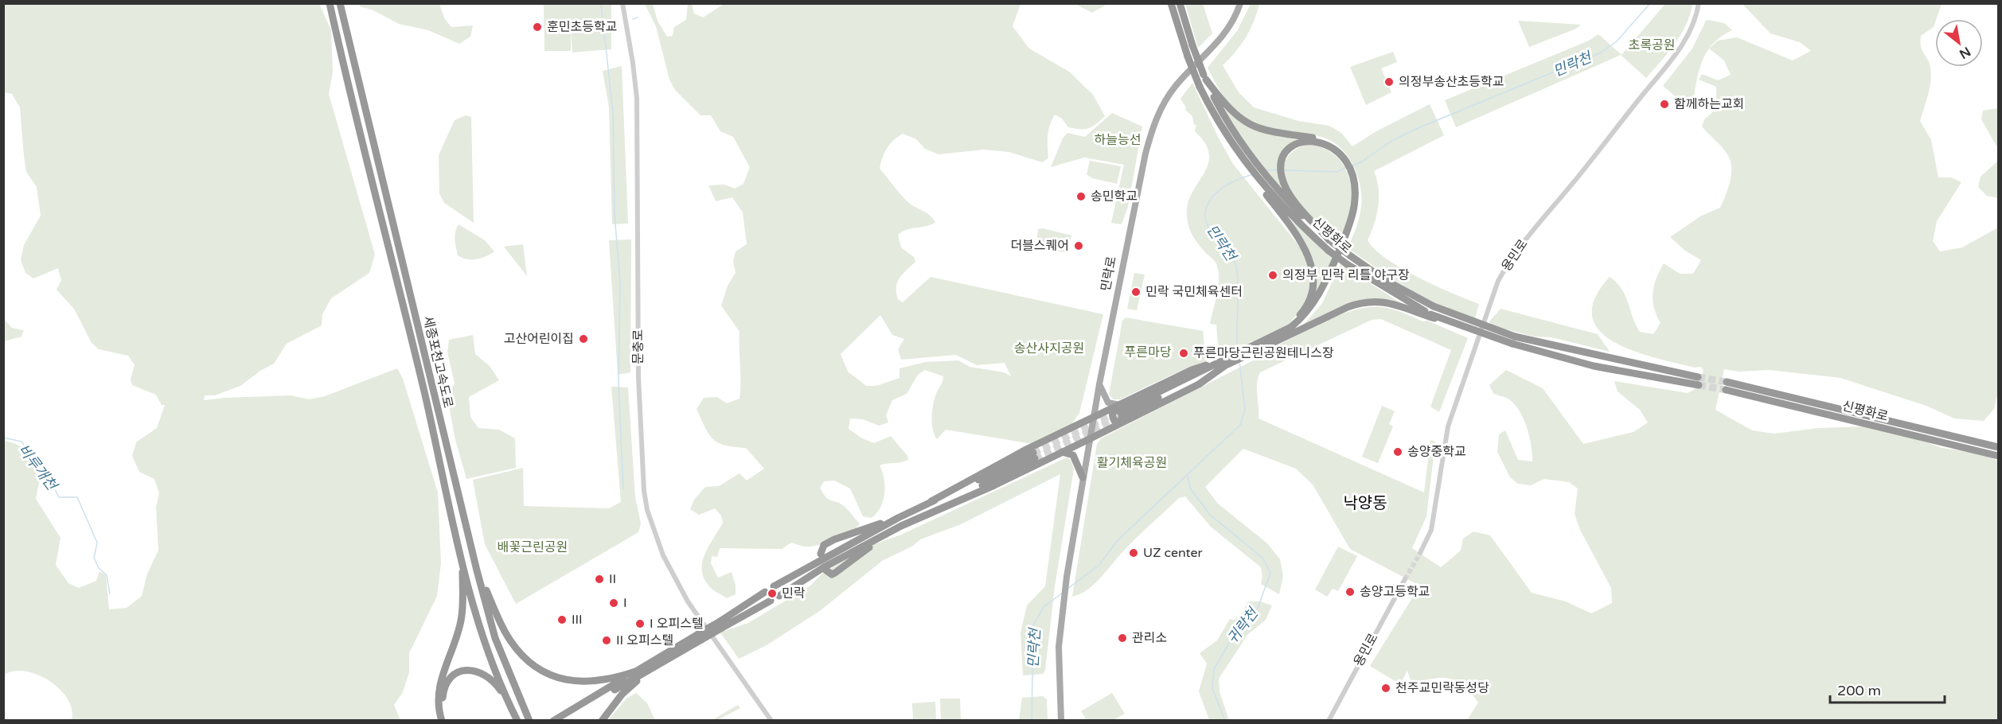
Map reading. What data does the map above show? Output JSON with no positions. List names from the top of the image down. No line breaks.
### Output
{"streets":{"highway":["신평화로","세종포천고속도로"],"main road":["민락로"],"street":["용민로","문충로"]},"districts":["낙양동"],"water":["민락천","비루개천","귀락천"],"parks":["초록공원","하늘능선","송산사지공원","푸른마당","활기체육공원","배꽃근린공원"],"places":["훈민초등학교","의정부송산초등학교","함께하는교회","송민학교","더블스퀘어","의정부 민락 리틀 야구장","민락 국민체육센터","고산어린이집","푸른마당근린공원테니스장","송양중학교","UZ center","II","송양고등학교","민락","I","III","I 오피스텔","관리소","II 오피스텔","천주교민락동성당"],"scale_bar":"200 m","north":"bottom right"}
